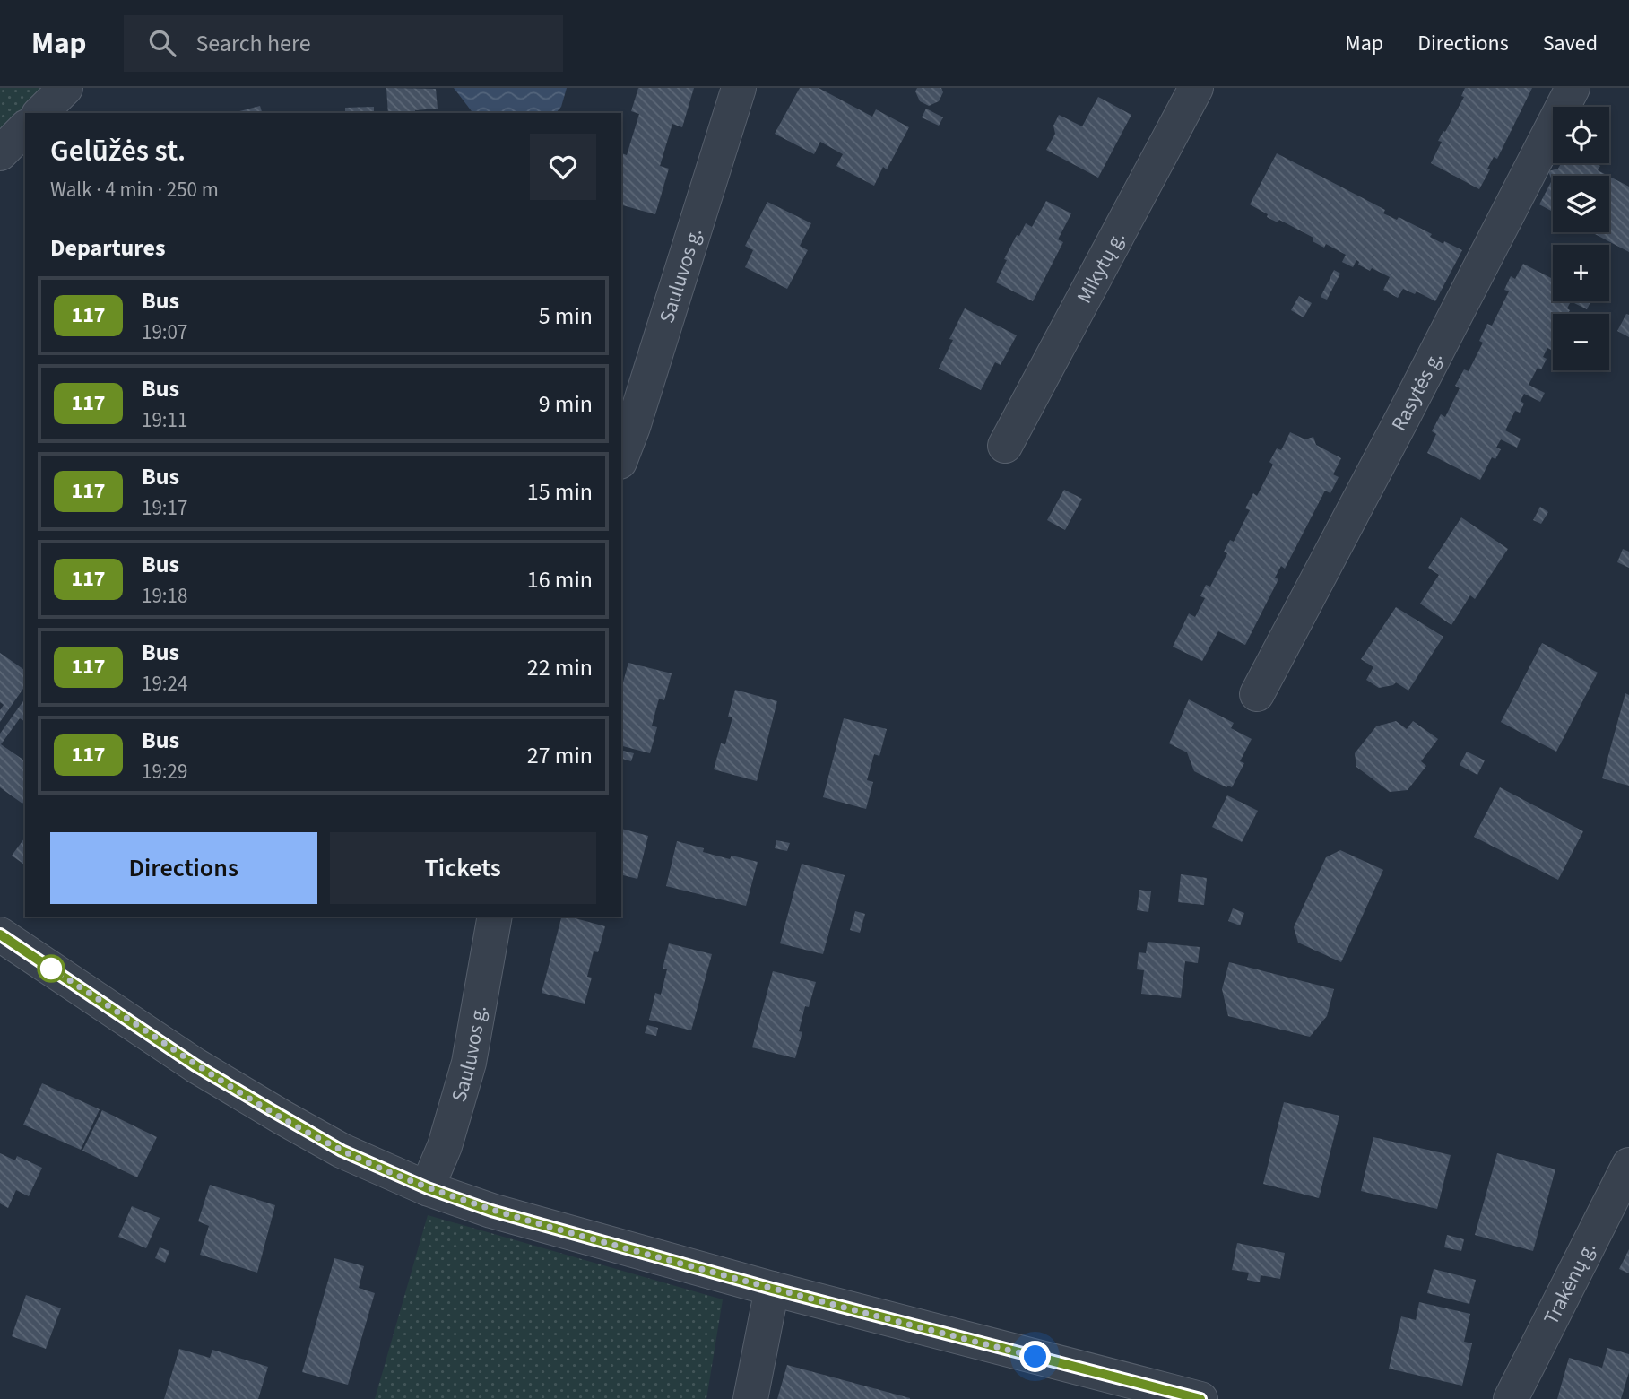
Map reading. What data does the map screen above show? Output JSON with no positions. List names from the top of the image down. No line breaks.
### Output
{"streets":{"street":["Mikytų g.","Sauluvos g.","Rasytės g.","Trakėnų g."]},"lines":["bus line 117"],"page":{"header":"Map","search":"Search here","nav":["Map","Directions","Saved"],"map_buttons":["+","−"],"heading":[["Gelūžės st.","Walk · 4 min · 250 m"],"Departures"],"list":[{"mark":"117","name":"Bus","note":"19:07","value":"5 min"},{"mark":"117","name":"Bus","note":"19:11","value":"9 min"},{"mark":"117","name":"Bus","note":"19:17","value":"15 min"},{"mark":"117","name":"Bus","note":"19:18","value":"16 min"},{"mark":"117","name":"Bus","note":"19:24","value":"22 min"},{"mark":"117","name":"Bus","note":"19:29","value":"27 min"}],"buttons":["Directions","Tickets"]}}
